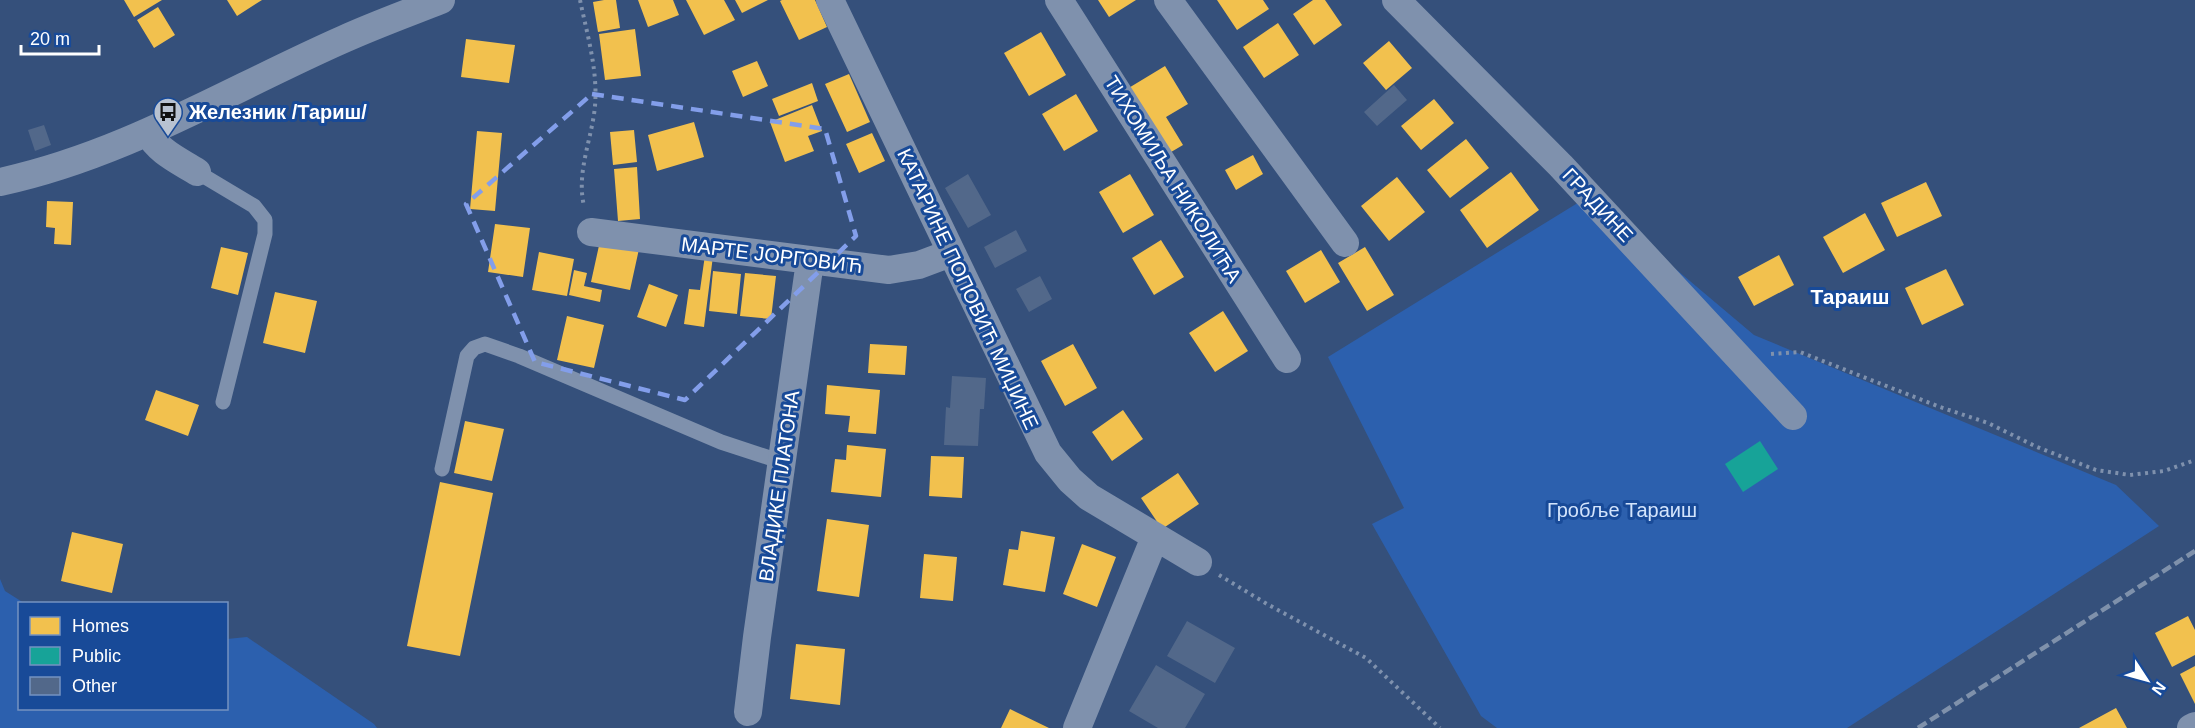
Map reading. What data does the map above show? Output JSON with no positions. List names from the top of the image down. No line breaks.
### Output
{"streets":{"street":["ТИХОМИЉА НИКОЛИЋА","ГРАДИНЕ","МАРТЕ ЈОРГОВИЋ","КАТАРИНЕ ПОПОВИЋ МИЏИНЕ","ВЛАДИКЕ ПЛАТОНА"]},"crossings":[["МАРТЕ ЈОРГОВИЋ","КАТАРИНЕ ПОПОВИЋ МИЏИНЕ"],["МАРТЕ ЈОРГОВИЋ","ВЛАДИКЕ ПЛАТОНА"]],"districts":["Тараиш"],"parks":["Гробље Тараиш"],"places":{"bus stop":["Железник /Тариш/"]},"legend":["Homes","Public","Other"],"scale_bar":"20 m","north":"bottom right"}
